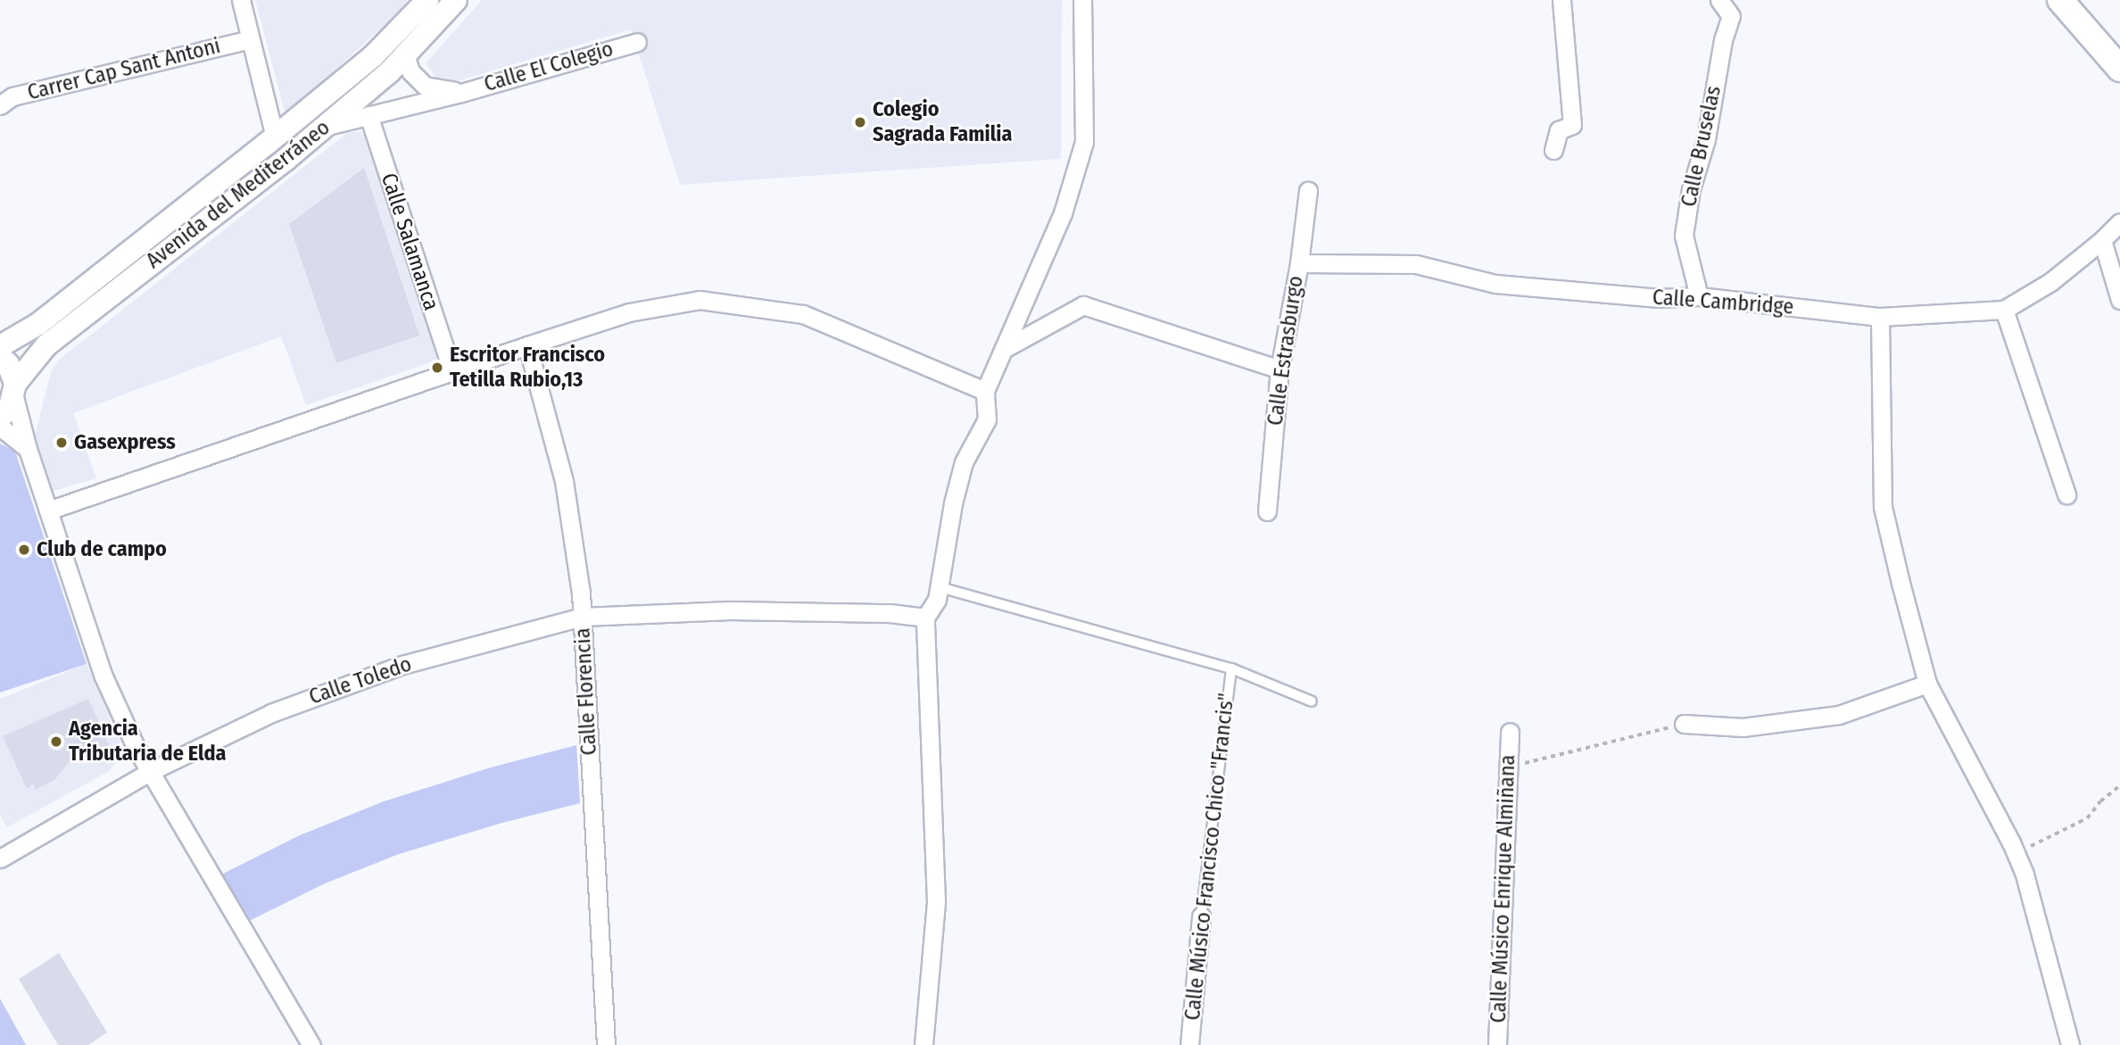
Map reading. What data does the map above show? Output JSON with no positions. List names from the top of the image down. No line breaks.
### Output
{"streets":{"street":["Calle El Colegio","Carrer Cap Sant Antoni","Calle Bruselas","Avenida del Mediterráneo","Calle Salamanca","Calle Cambridge","Calle Estrasburgo","Calle Toledo","Calle Florencia","Calle Músico Francisco Chico \"Francis\"","Calle Músico Enrique Almiñana"]},"crossings":[["Calle El Colegio","Avenida del Mediterráneo"],["Calle El Colegio","Calle Salamanca"],["Calle Bruselas","Calle Cambridge"],["Calle Cambridge","Calle Estrasburgo"],["Calle Toledo","Calle Florencia"]],"places":["Colegio Sagrada Familia","Escritor Francisco Tetilla Rubio,13","Gasexpress","Club de campo","Agencia Tributaria de Elda"]}
